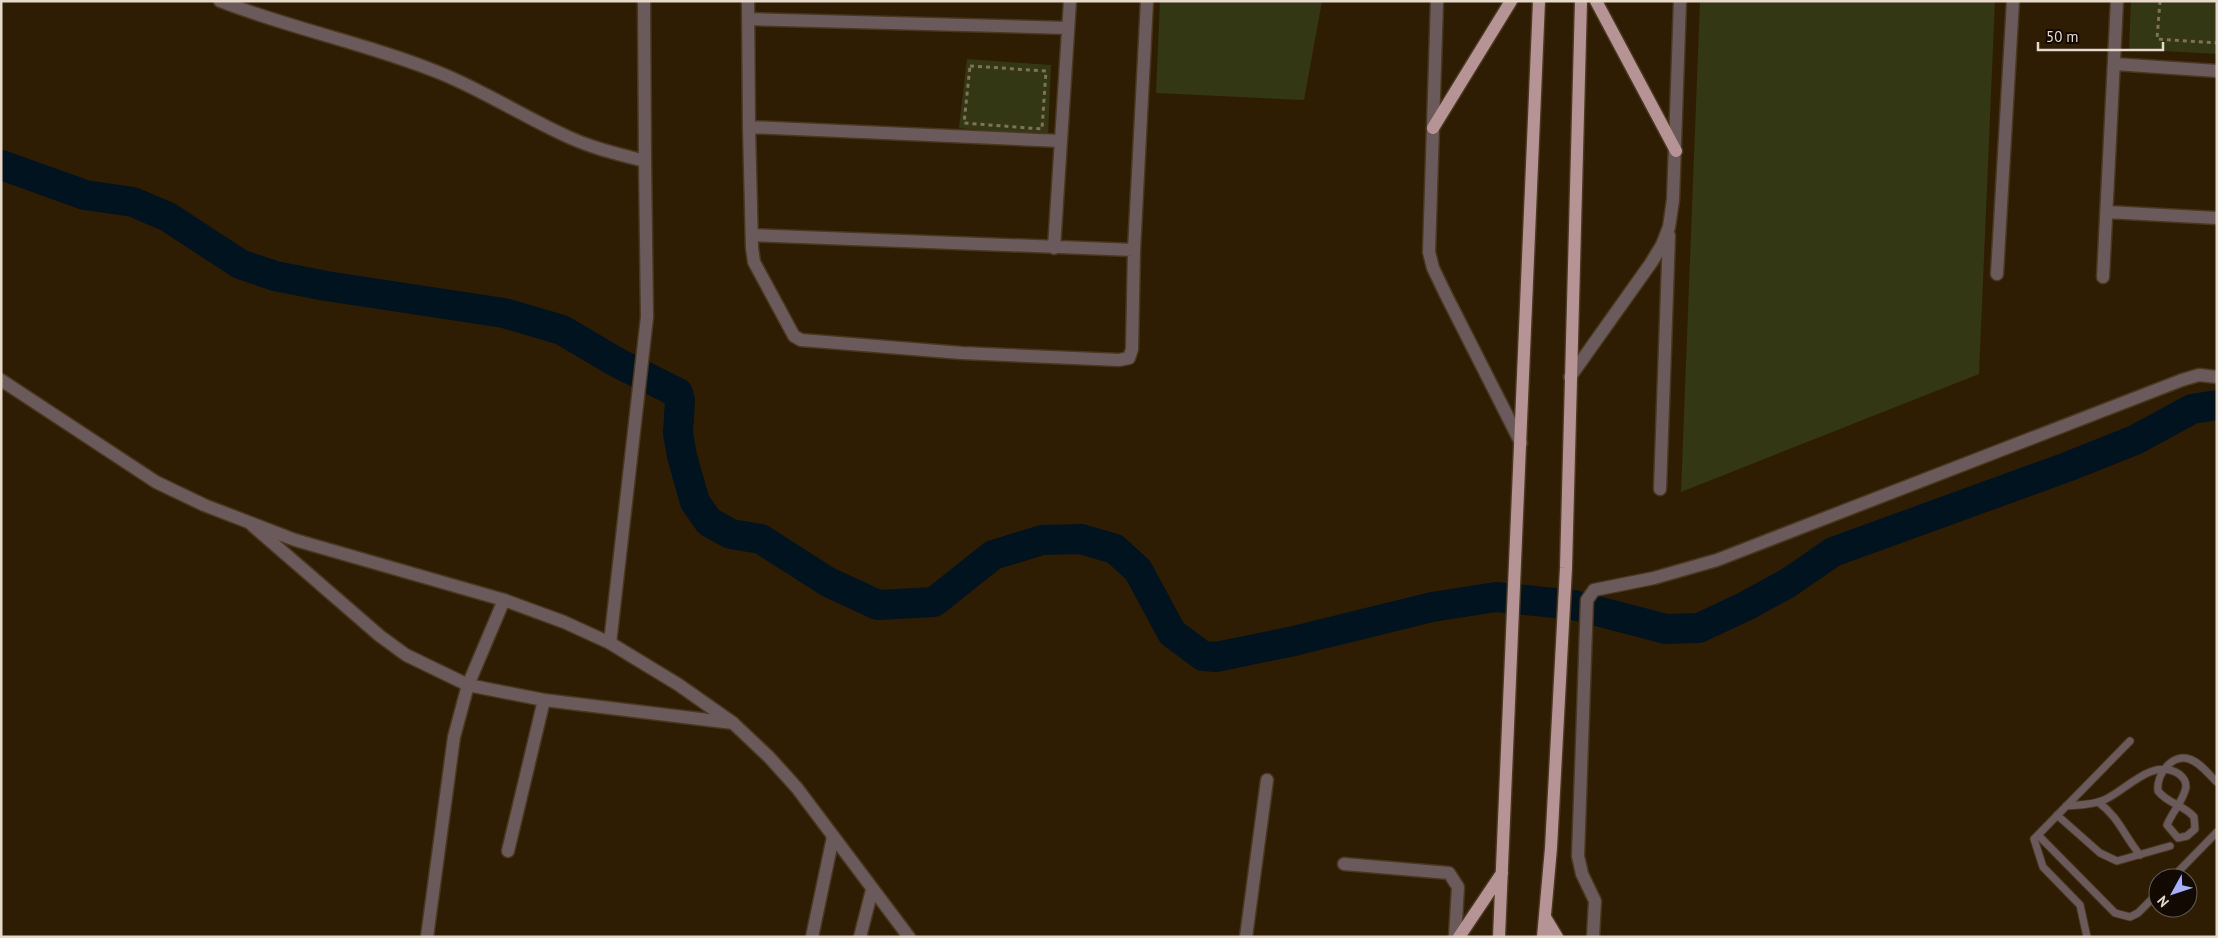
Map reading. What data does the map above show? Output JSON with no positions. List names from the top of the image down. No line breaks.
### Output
{"scale_bar":"50 m","north":"bottom left"}
